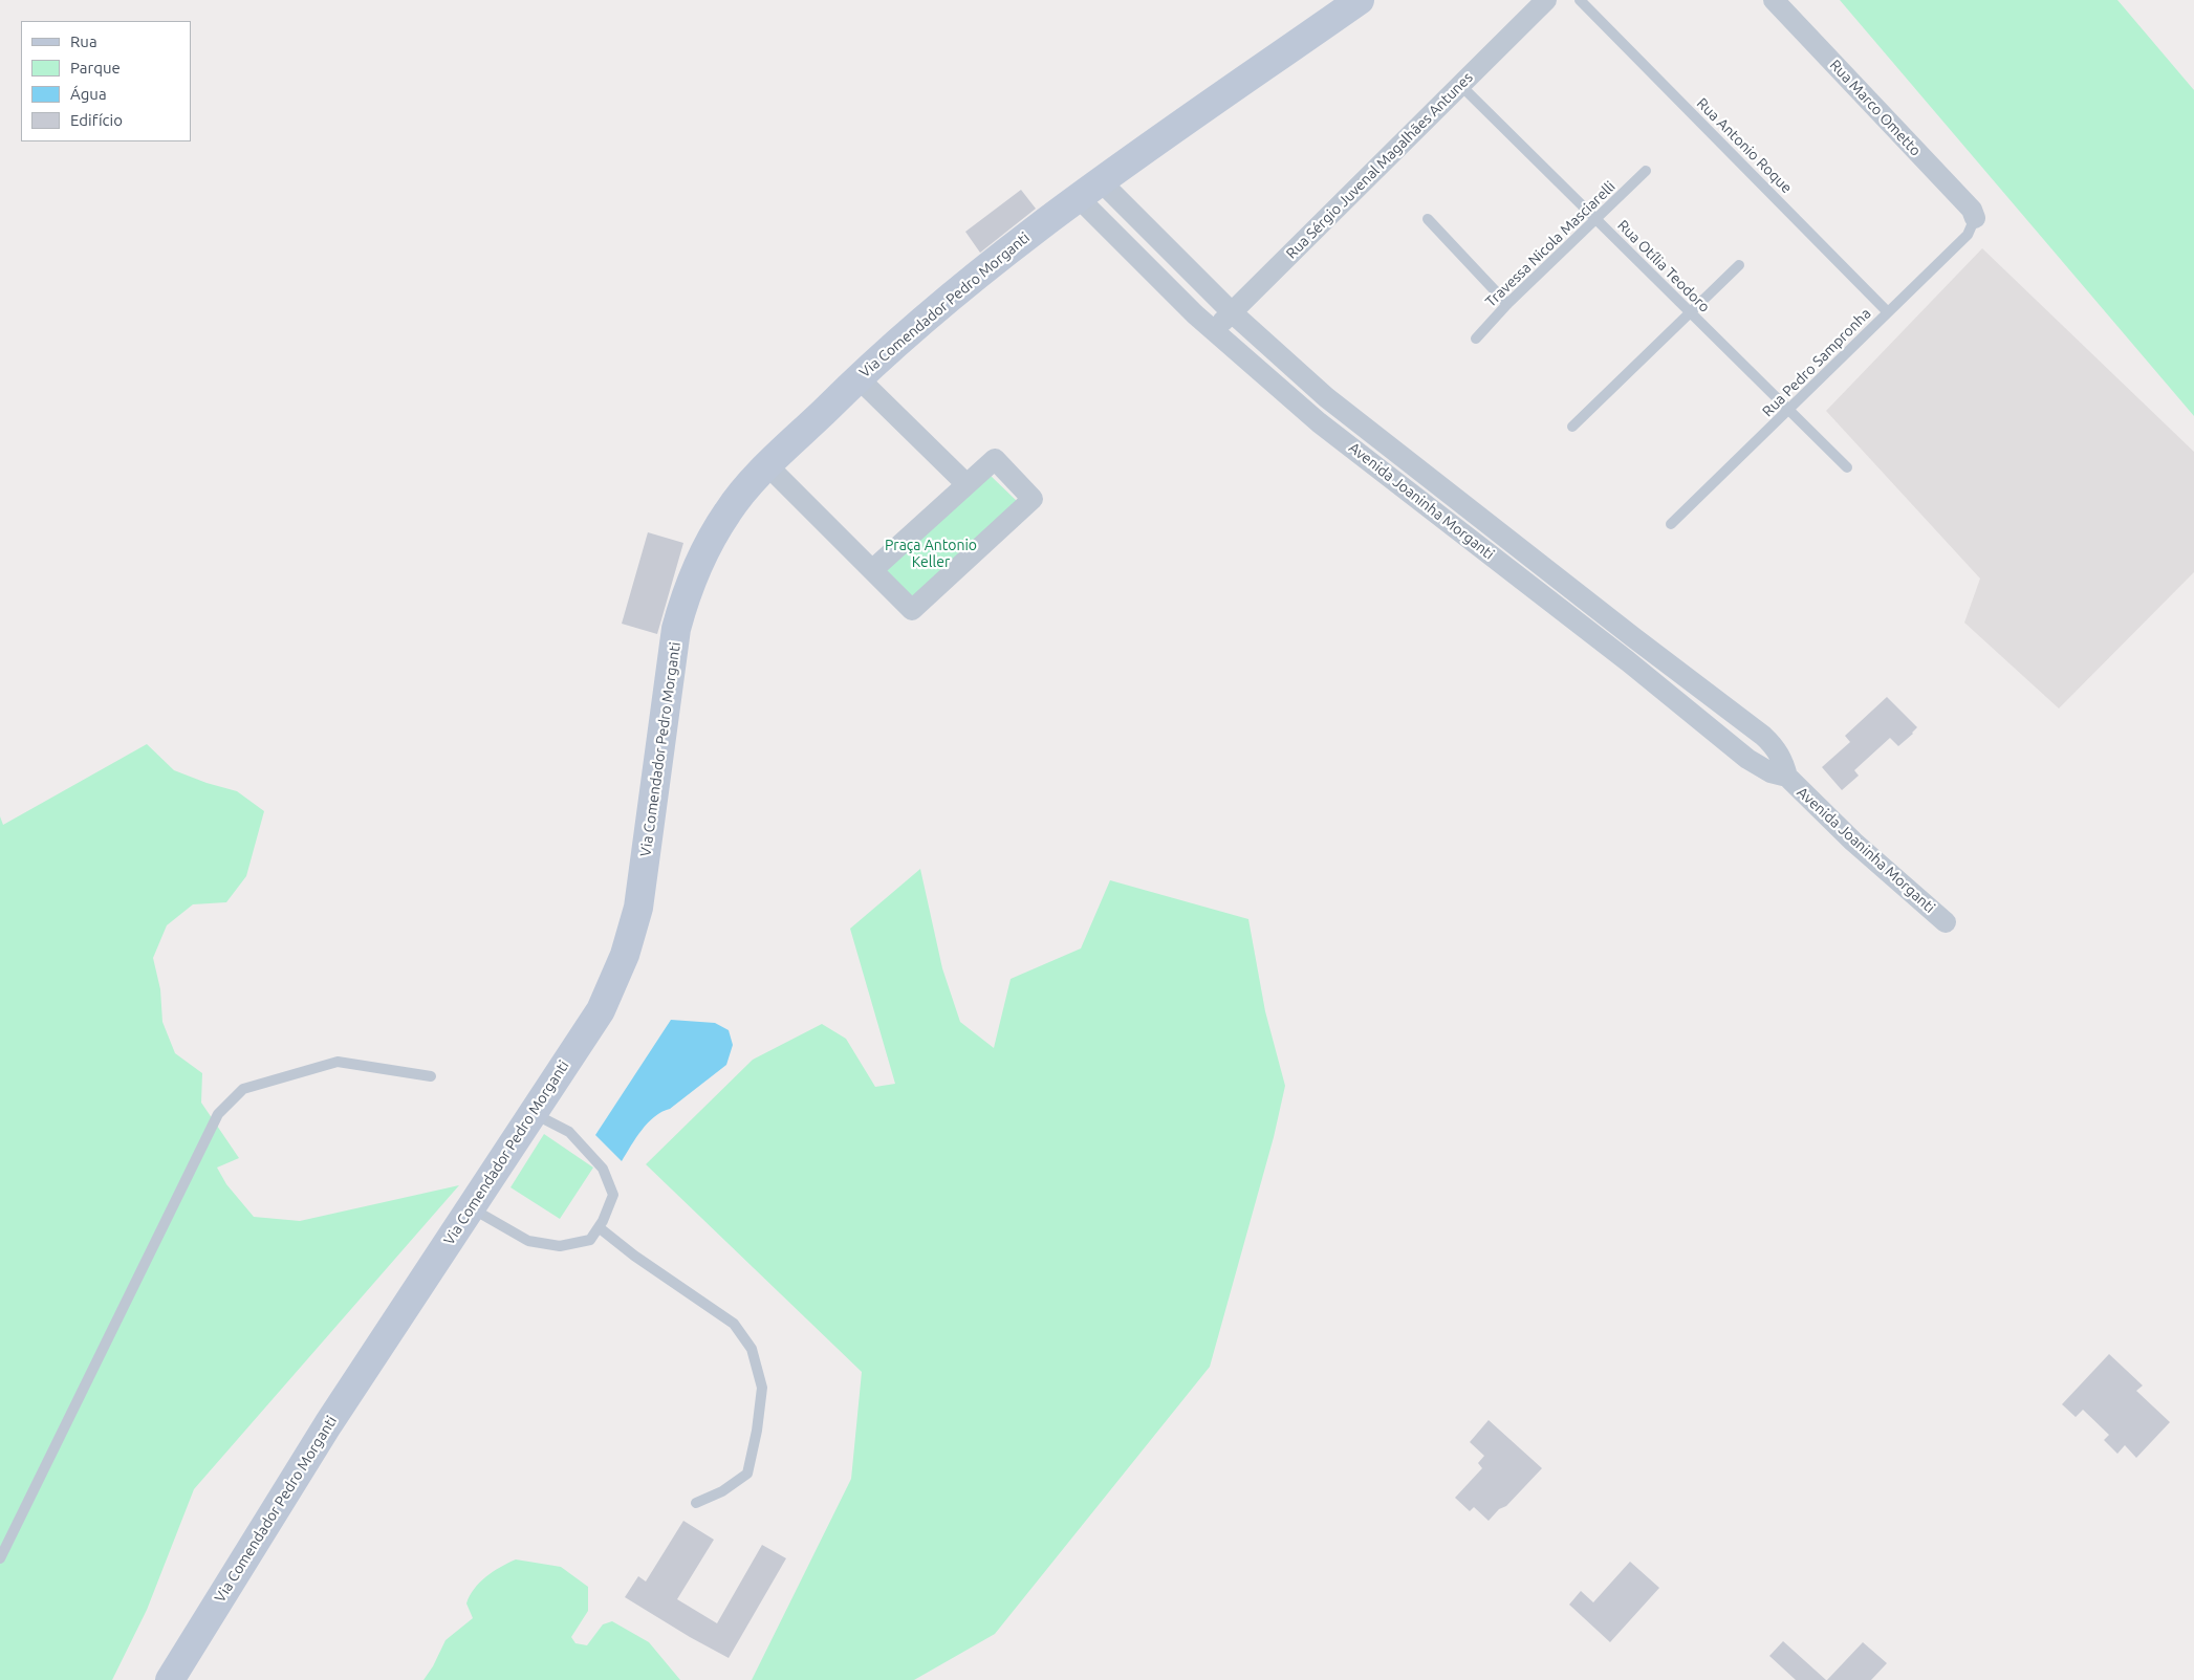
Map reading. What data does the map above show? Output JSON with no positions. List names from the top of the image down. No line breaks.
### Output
{"streets":{"street":["Rua Marco Ometto","Rua Sérgio Juvenal Magalhães Antunes","Via Comendador Pedro Morganti","Avenida Joaninha Morganti"],"lane":["Rua Antonio Roque","Travessa Nicola Masciarelli","Rua Otília Teodoro","Rua Pedro Sampronha"]},"crossings":[["Rua Marco Ometto","Rua Pedro Sampronha"],["Rua Antonio Roque","Rua Pedro Sampronha"],["Rua Sérgio Juvenal Magalhães Antunes","Rua Otília Teodoro"],["Rua Sérgio Juvenal Magalhães Antunes","Avenida Joaninha Morganti"],["Travessa Nicola Masciarelli","Rua Otília Teodoro"],["Rua Otília Teodoro","Rua Pedro Sampronha"],["Via Comendador Pedro Morganti","Avenida Joaninha Morganti"]],"parks":["Praça Antonio Keller"],"legend":["Rua","Parque","Água","Edifício"]}
